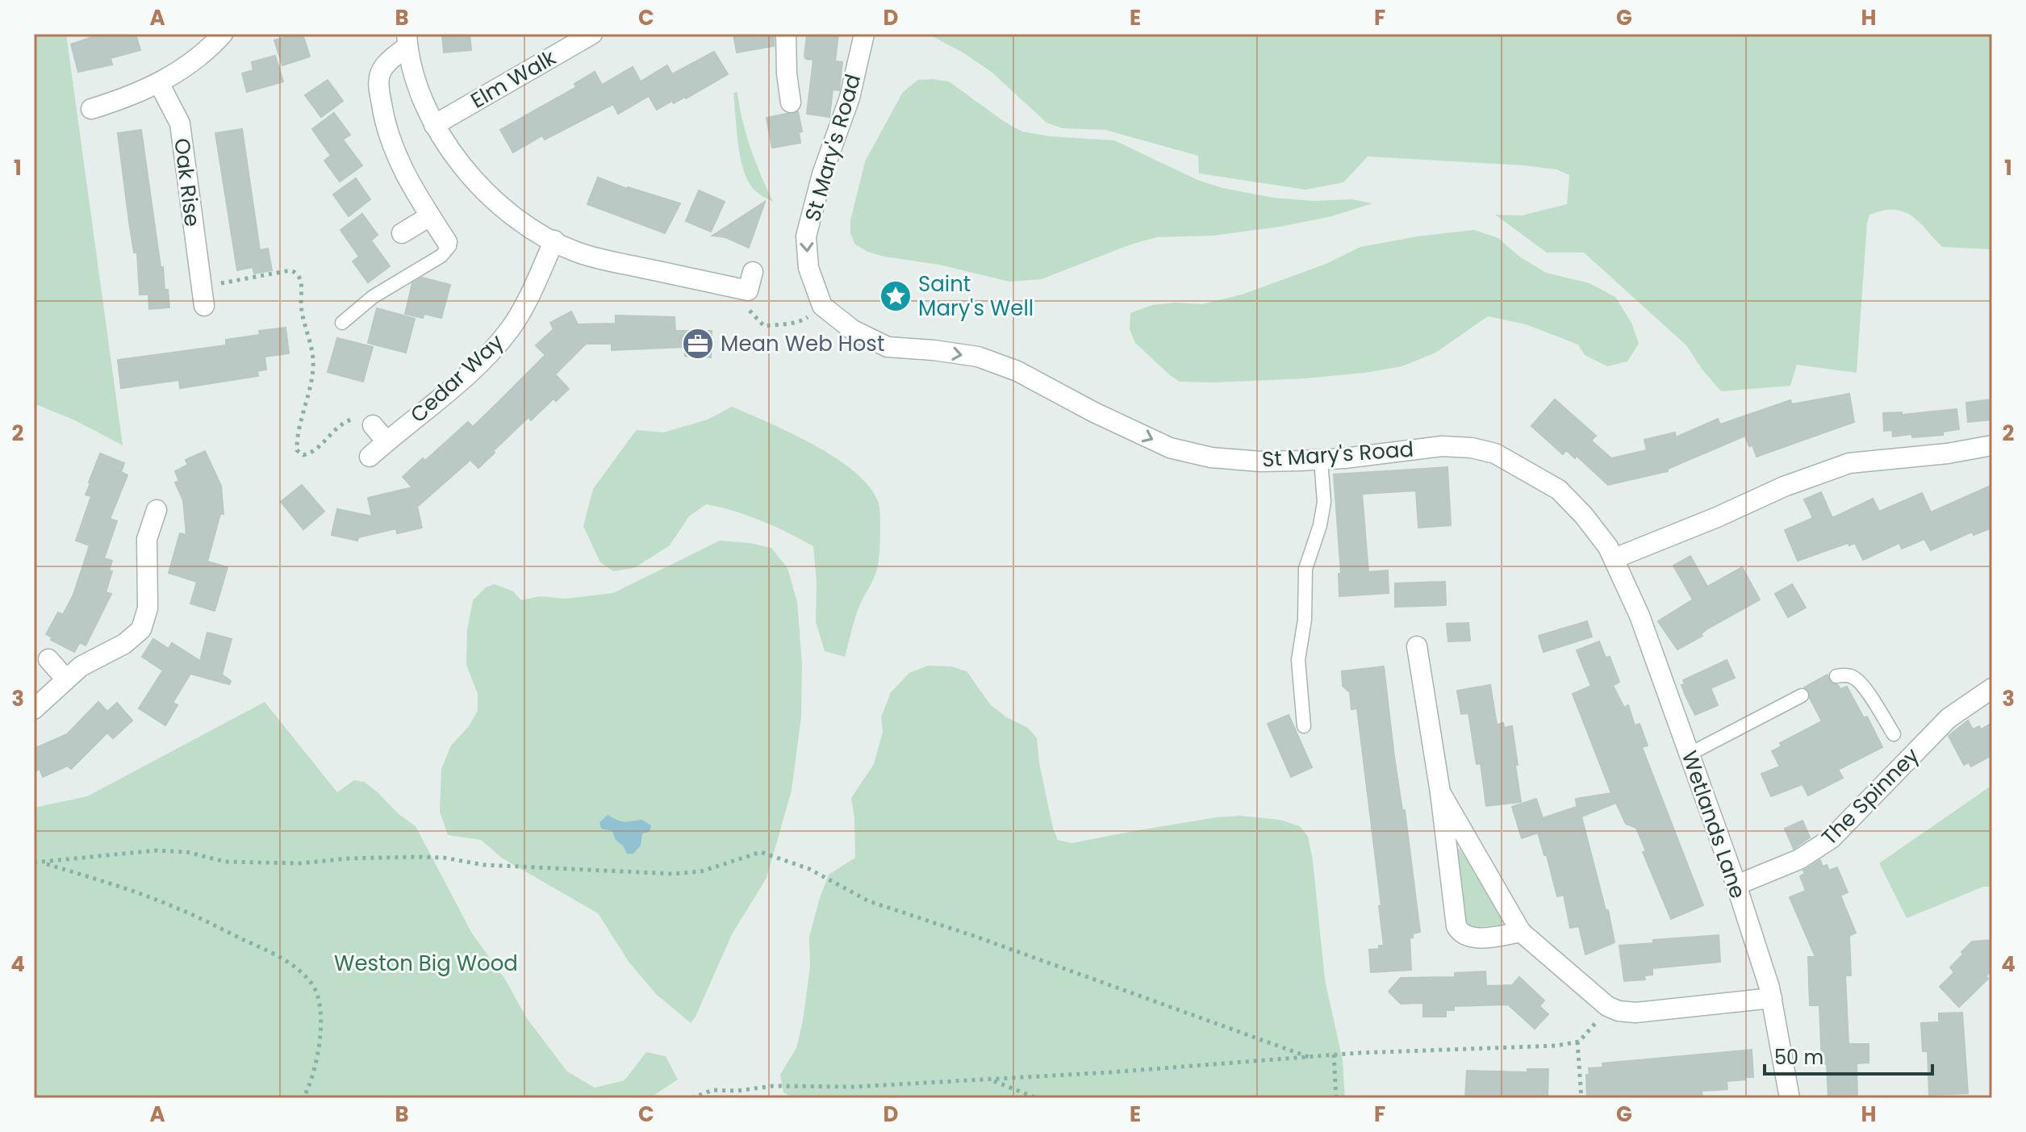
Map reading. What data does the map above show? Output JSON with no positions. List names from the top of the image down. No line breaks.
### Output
{"streets":{"street":["Elm Walk","St Mary's Road","Oak Rise","Cedar Way","The Spinney","Wetlands Lane"]},"crossings":[["St Mary's Road","Wetlands Lane"],["The Spinney","Wetlands Lane"]],"parks":["Weston Big Wood"],"places":{"place":["Saint Mary's Well"],"office":["Mean Web Host"]},"scale_bar":"50 m","grid":{"columns":["A","B","C","D","E","F","G","H"],"rows":["1","2","3","4"]}}
